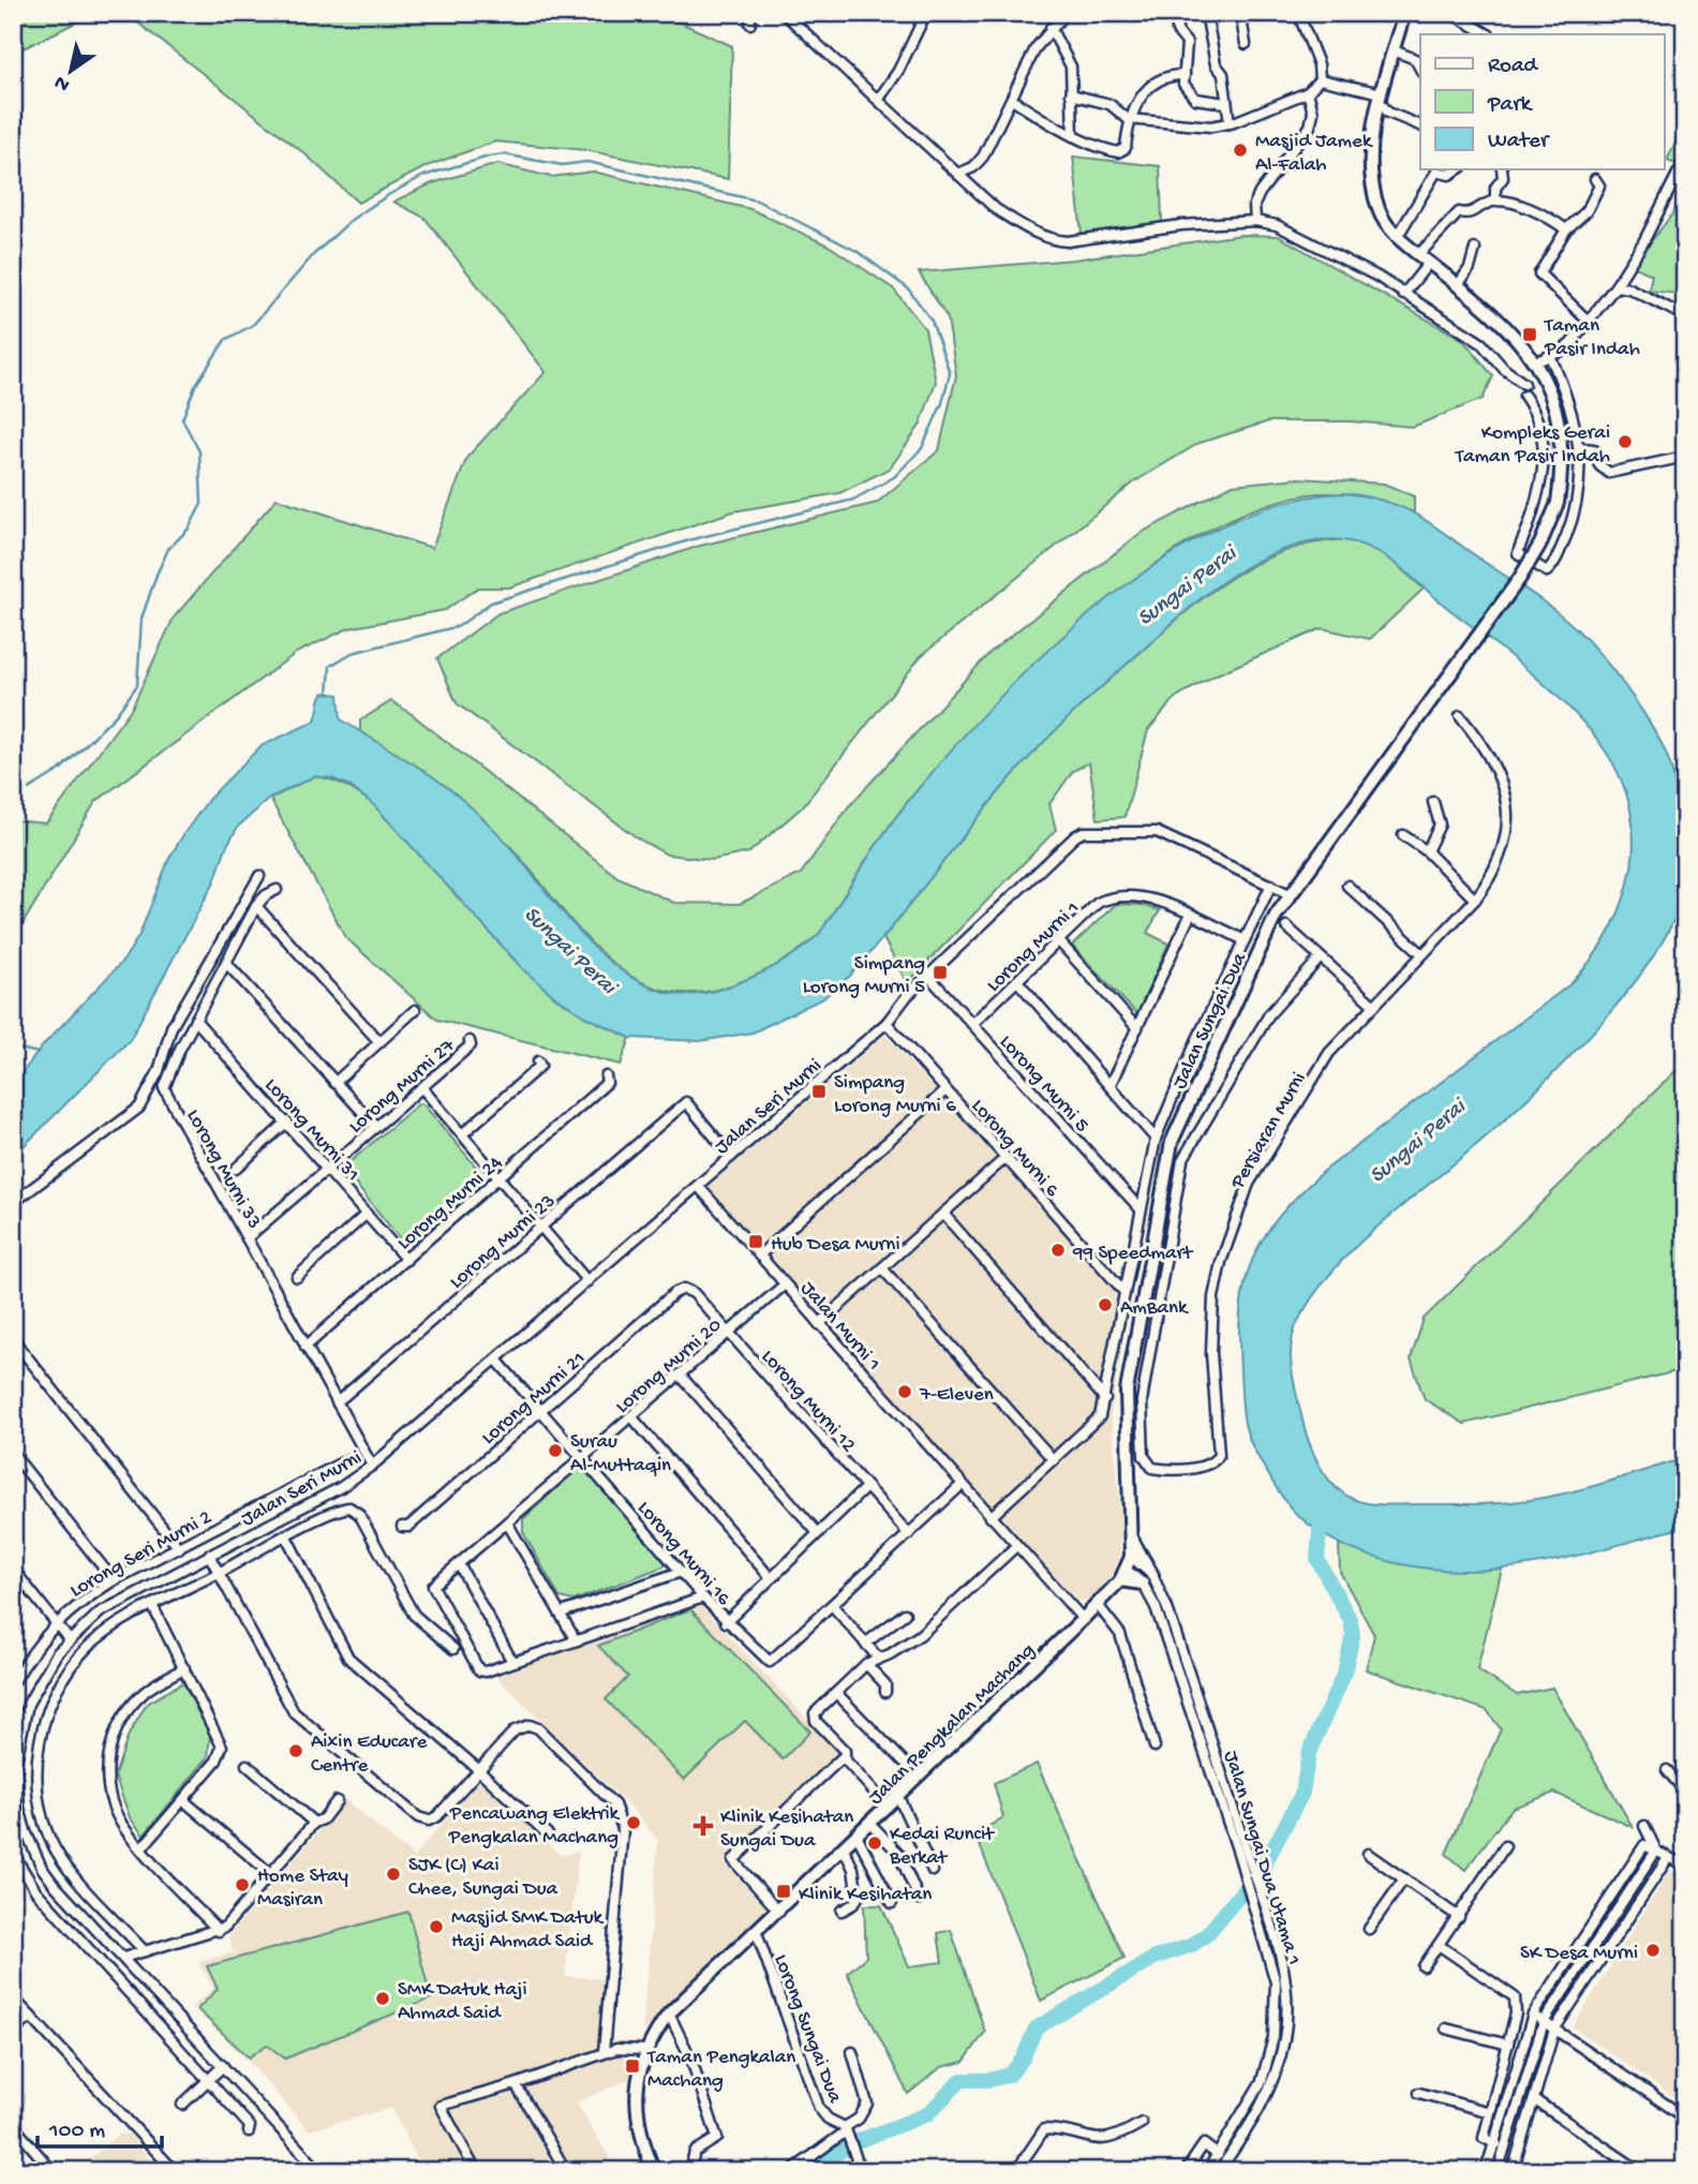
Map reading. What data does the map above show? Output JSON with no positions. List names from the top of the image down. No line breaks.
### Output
{"streets":{"main road":["Jalan Sungai Dua","Jalan Pengkalan Machang"],"street":["Lorong Murni 1","Lorong Murni 5","Lorong Murni 27","Jalan Seri Murni","Lorong Murni 31","Persiaran Murni","Lorong Murni 6","Lorong Murni 33","Lorong Murni 24","Lorong Murni 23","Jalan Murni 1","Lorong Murni 20","Lorong Murni 21","Lorong Murni 12","Lorong Seri Murni 2","Lorong Murni 16","Jalan Sungai Dua Utama 1","Lorong Sungai Dua"]},"crossings":[["Lorong Murni 1","Lorong Murni 5"],["Jalan Sungai Dua","Jalan Murni 1"],["Jalan Sungai Dua","Jalan Pengkalan Machang"],["Jalan Sungai Dua","Jalan Sungai Dua Utama 1"],["Lorong Murni 5","Jalan Seri Murni"],["Lorong Murni 27","Lorong Murni 31"],["Lorong Murni 27","Lorong Murni 33"],["Jalan Seri Murni","Lorong Murni 6"],["Jalan Seri Murni","Lorong Murni 33"],["Jalan Seri Murni","Lorong Murni 23"],["Jalan Seri Murni","Jalan Murni 1"],["Jalan Seri Murni","Lorong Murni 16"],["Lorong Murni 31","Lorong Murni 33"],["Lorong Murni 31","Lorong Murni 24"],["Lorong Murni 33","Lorong Murni 24"],["Lorong Murni 33","Lorong Murni 23"],["Jalan Murni 1","Lorong Murni 20"],["Jalan Murni 1","Jalan Pengkalan Machang"],["Lorong Murni 20","Lorong Murni 12"],["Lorong Murni 20","Lorong Murni 16"],["Lorong Murni 21","Lorong Murni 12"],["Lorong Murni 21","Lorong Murni 16"],["Jalan Pengkalan Machang","Lorong Sungai Dua"]],"water":["Sungai Perai"],"places":{"other":["Masjid Jamek Al-Falah","Kompleks Gerai Taman Pasir Indah","99 Speedmart","AmBank","7-Eleven","Surau Al-Muttaqin","Aixin Educare Centre","Pencawang Elektrik Pengkalan Machang","Kedai Runcit Berkat","SJK (C) Kai Chee, Sungai Dua","Home Stay Masiran","Masjid SMK Datuk Haji Ahmad Said","SK Desa Murni","SMK Datuk Haji Ahmad Said"],"transit":["Taman Pasir Indah","Simpang Lorong Murni 5","Simpang Lorong Murni 6","Hub Desa Murni","Klinik Kesihatan","Taman Pengkalan Machang"],"health":["Klinik Kesihatan Sungai Dua"]},"legend":["Road","Park","Water"],"scale_bar":"100 m","north":"bottom left"}
